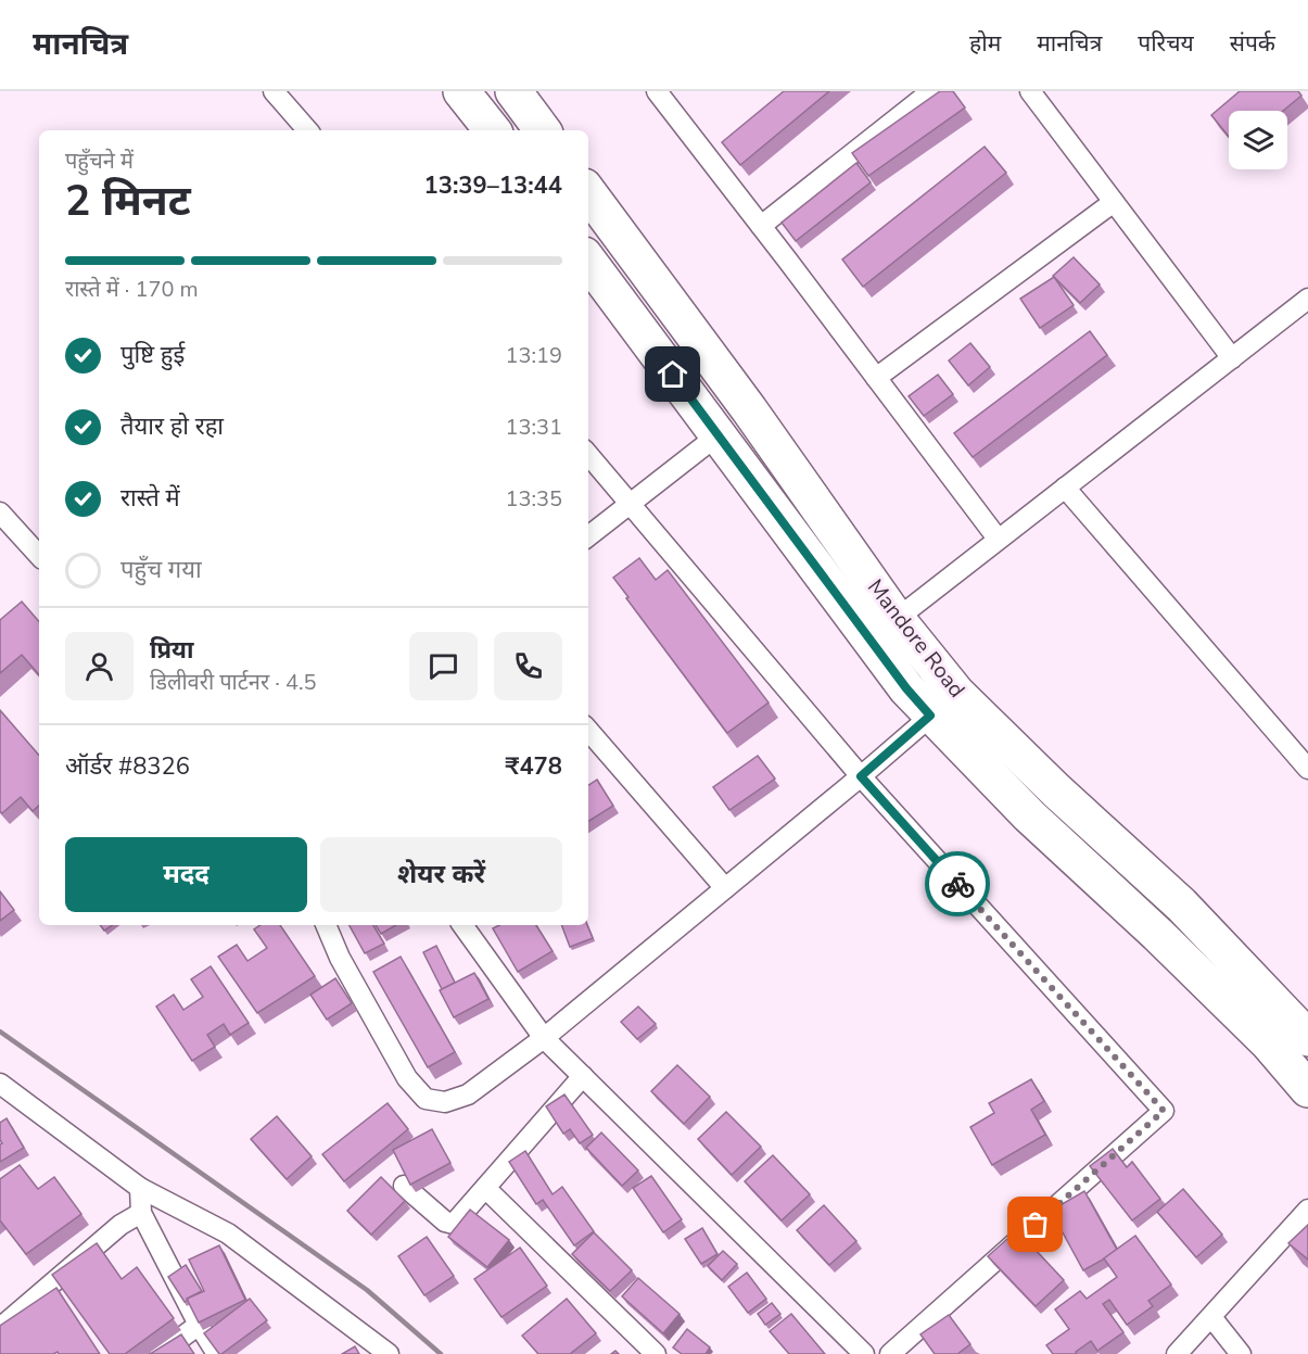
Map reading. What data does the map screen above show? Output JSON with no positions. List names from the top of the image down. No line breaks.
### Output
{"streets":{"highway":["Mandore Road"]},"page":{"header":"मानचित्र","nav":["होम","मानचित्र","परिचय","संपर्क"],"heading":["2 मिनट","पहुँचने में","13:39–13:44"],"panel":["प्रिया","डिलीवरी पार्टनर · 4.5","ऑर्डर #8326","₹478"],"bar":"रास्ते में · 170 m","list":[["पुष्टि हुई","13:19"],["तैयार हो रहा","13:31"],["रास्ते में","13:35"],"पहुँच गया"],"buttons":["मदद","शेयर करें"]}}
